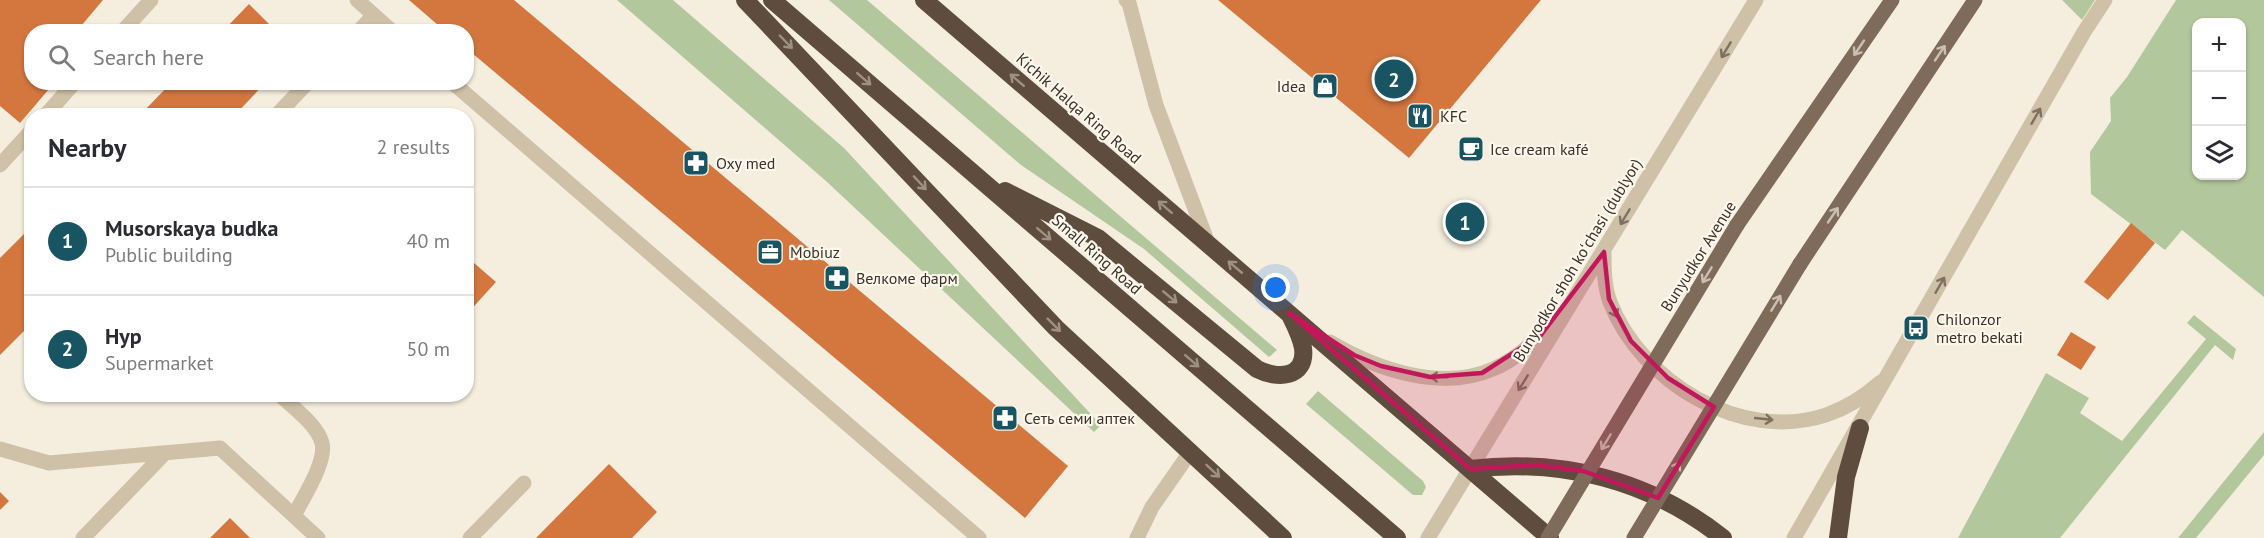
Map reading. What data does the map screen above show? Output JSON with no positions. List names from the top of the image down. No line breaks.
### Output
{"streets":{"highway":["Kichik Halqa Ring Road","Small Ring Road"],"main road":["Bunyudkor Avenue"],"street":["Bunyodkor shoh koʻchasi (dublyor)"]},"one_way":["Bunyodkor shoh koʻchasi (dublyor)"],"places":{"shop":["Idea"],"restaurant":["KFC"],"cafe":["Ice cream kafé"],"pharmacy":["Oxy med","Велкоме фарм","Сеть семи аптек"],"office":["Mobiuz"],"bus stop":["Chilonzor metro bekati"]},"page":{"map_buttons":["+","−"],"search":"Search here","pins":["2","1"],"heading":["Nearby","2 results"],"list":[{"mark":"1","name":"Musorskaya budka","note":"Public building","value":"40 m"},{"mark":"2","name":"Нур","note":"Supermarket","value":"50 m"}]}}
